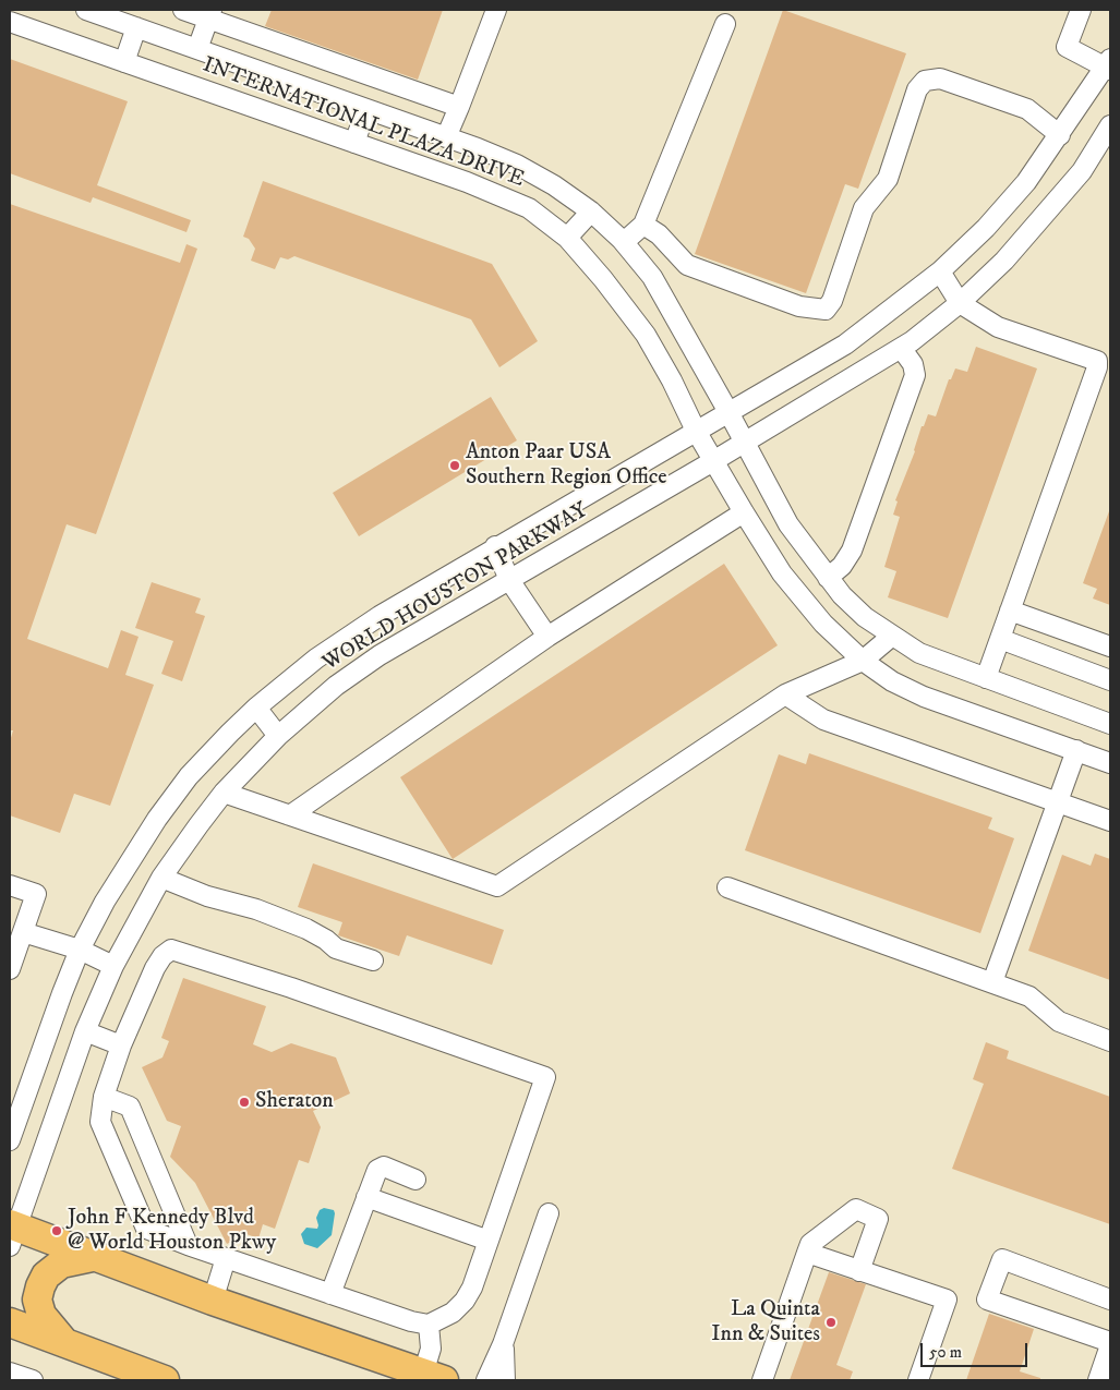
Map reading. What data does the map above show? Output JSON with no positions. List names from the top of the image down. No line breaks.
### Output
{"streets":{"street":["INTERNATIONAL PLAZA DRIVE","WORLD HOUSTON PARKWAY"]},"crossings":[["INTERNATIONAL PLAZA DRIVE","WORLD HOUSTON PARKWAY"]],"places":["Anton Paar USA Southern Region Office","Sheraton","John F Kennedy Blvd @ World Houston Pkwy","La Quinta Inn & Suites"],"scale_bar":"50 m"}
